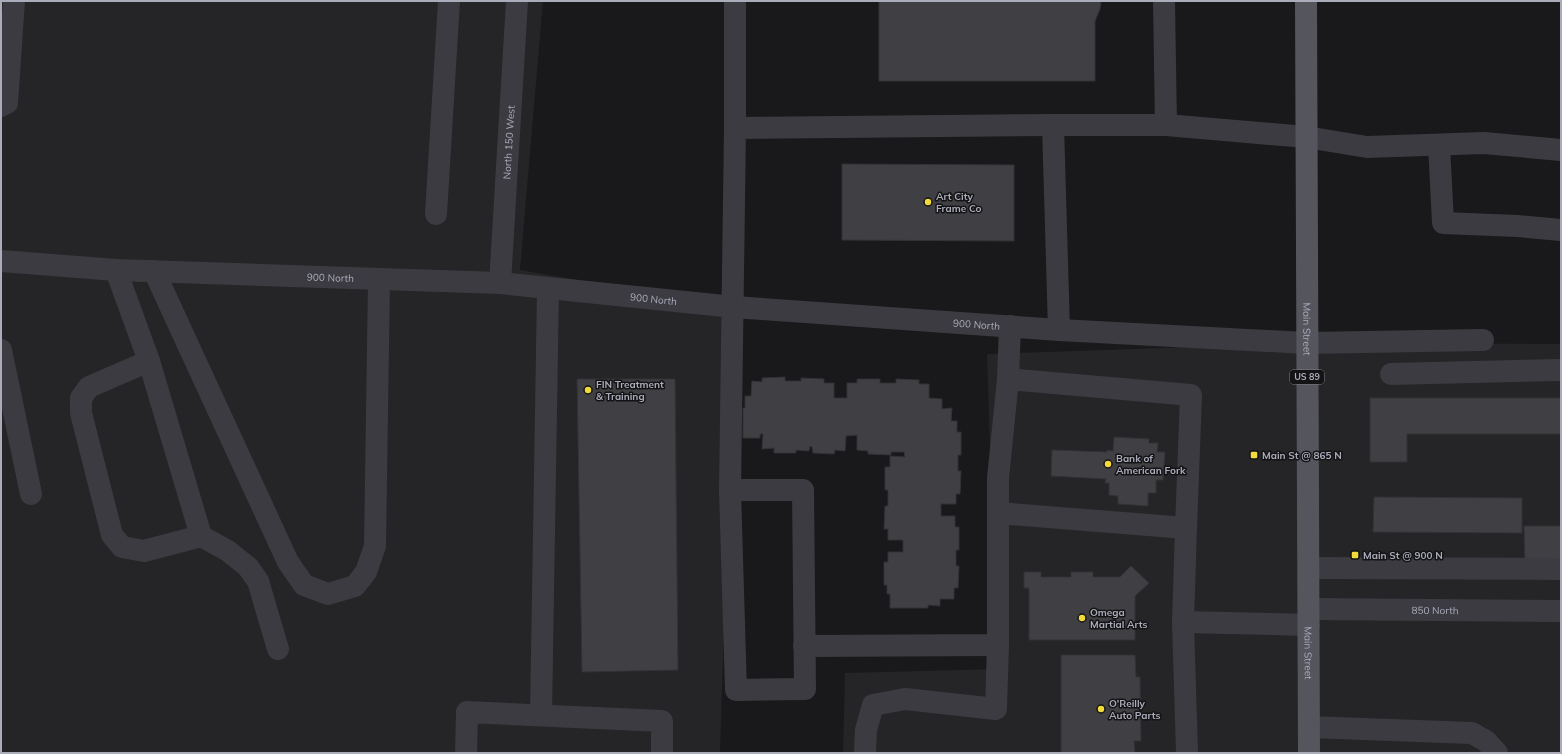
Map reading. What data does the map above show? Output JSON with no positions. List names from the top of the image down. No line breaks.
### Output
{"streets":{"main road":["Main Street","US 89"],"street":["North 150 West","900 North","850 North"]},"crossings":[["North 150 West","900 North"],["900 North","Main Street"],["Main Street","850 North"]],"places":{"other":["Art City Frame Co","FIN Treatment & Training","Bank of American Fork","Omega Martial Arts","O'Reilly Auto Parts"],"transit":["Main St @ 865 N","Main St @ 900 N"]}}
